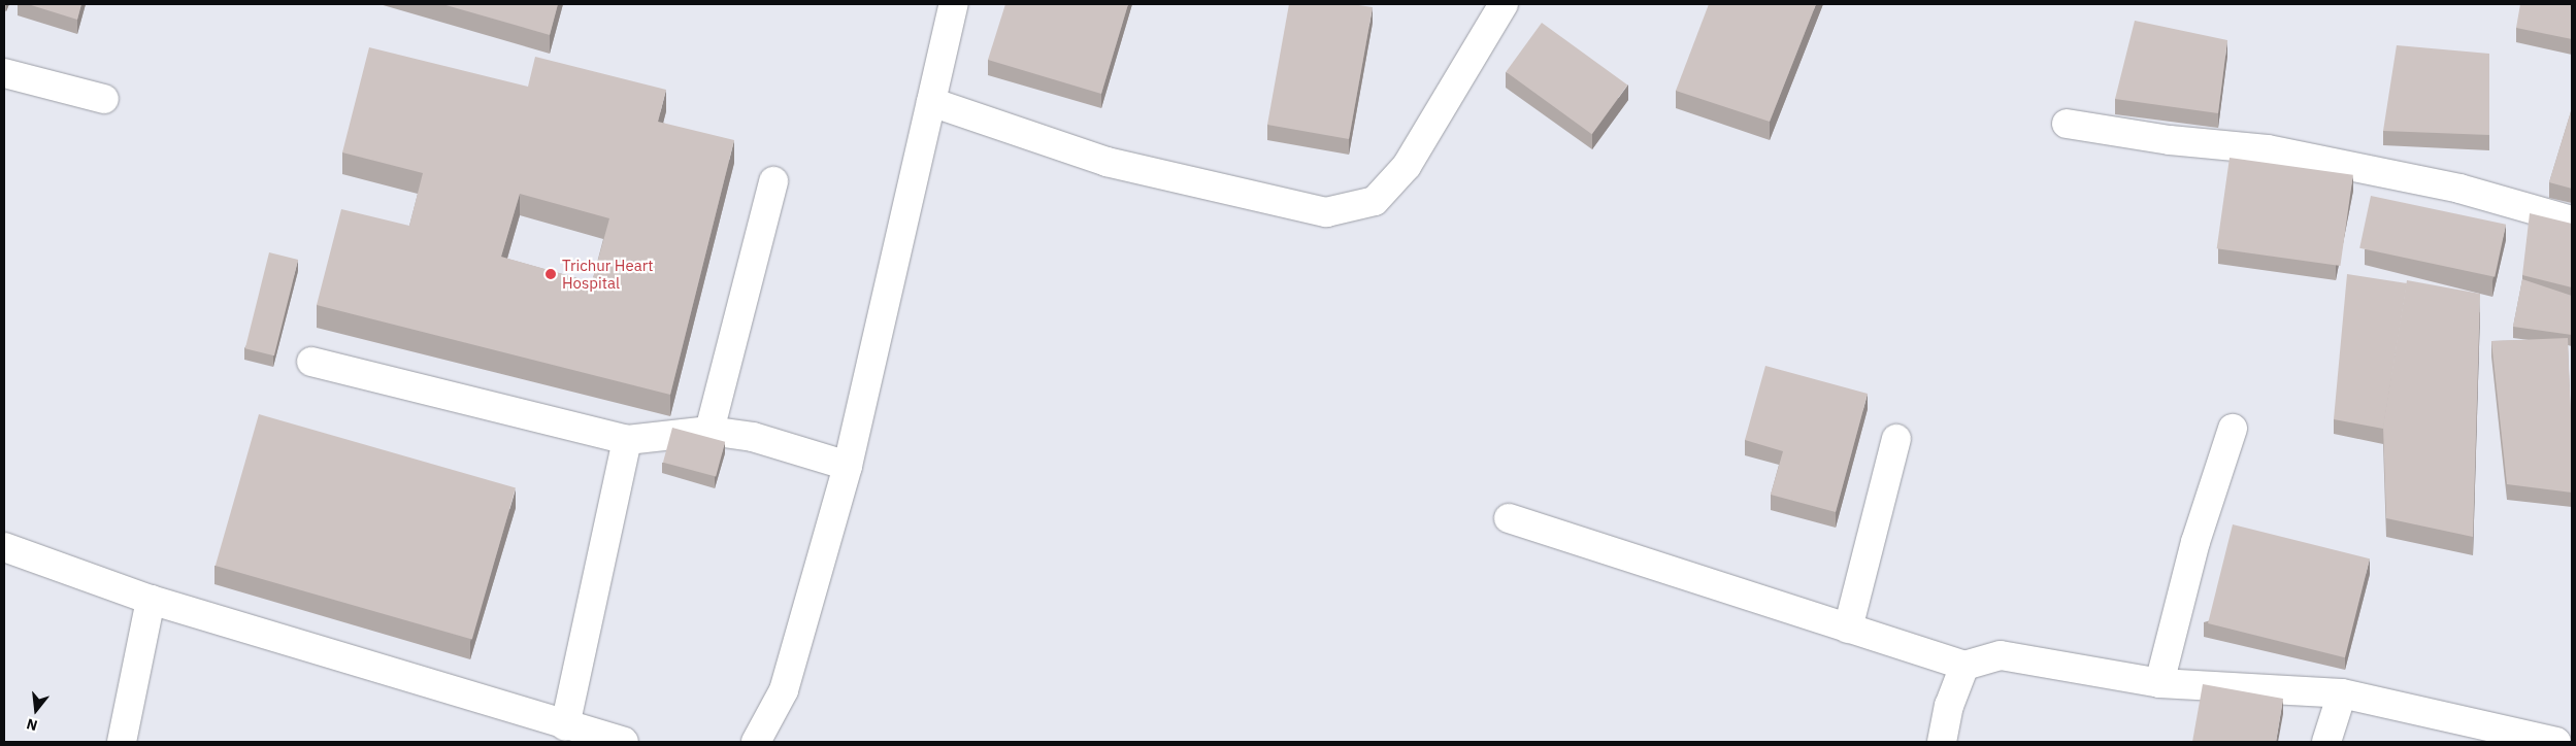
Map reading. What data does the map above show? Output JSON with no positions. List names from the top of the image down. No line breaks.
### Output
{"places":["Trichur Heart Hospital"],"north":"bottom"}
